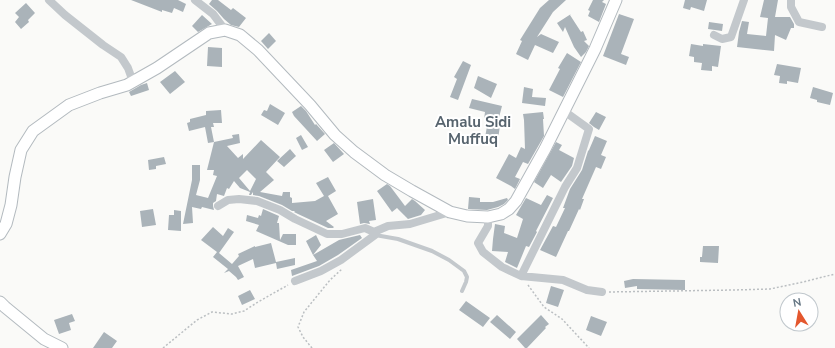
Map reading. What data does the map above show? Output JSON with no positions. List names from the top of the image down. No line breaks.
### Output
{"districts":["Amalu Sidi Muffuq"],"north":"top"}
